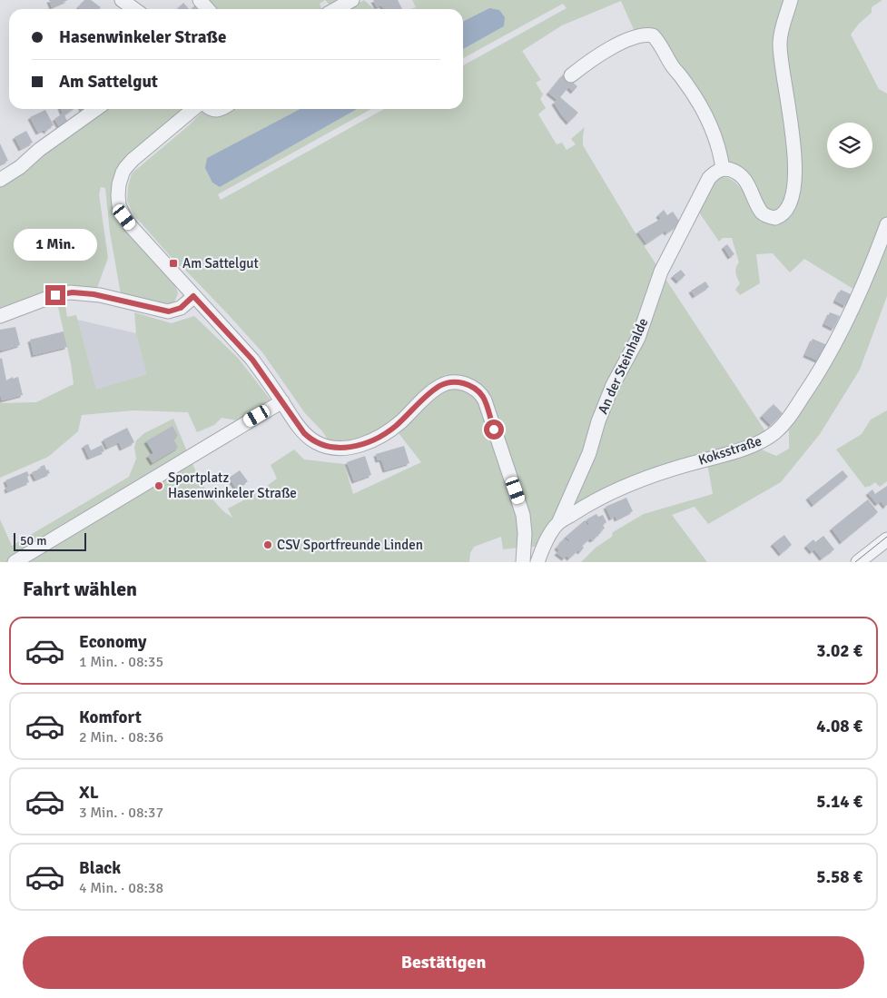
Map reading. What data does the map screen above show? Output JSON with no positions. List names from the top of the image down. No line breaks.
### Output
{"streets":{"street":["An der Steinhalde","Koksstraße"]},"crossings":[["An der Steinhalde","Koksstraße"]],"places":{"transit":["Am Sattelgut"],"other":["Sportplatz Hasenwinkeler Straße","CSV Sportfreunde Linden"]},"scale_bar":"50 m","page":{"banner":["Hasenwinkeler Straße","Am Sattelgut"],"bubble":"1 Min.","scale":"50 m","heading":"Fahrt wählen","list":[{"name":"Economy","note":"1 Min. · 08:35","value":"3.02 €"},{"name":"Komfort","note":"2 Min. · 08:36","value":"4.08 €"},{"name":"XL","note":"3 Min. · 08:37","value":"5.14 €"},{"name":"Black","note":"4 Min. · 08:38","value":"5.58 €"}],"buttons":"Bestätigen"}}
